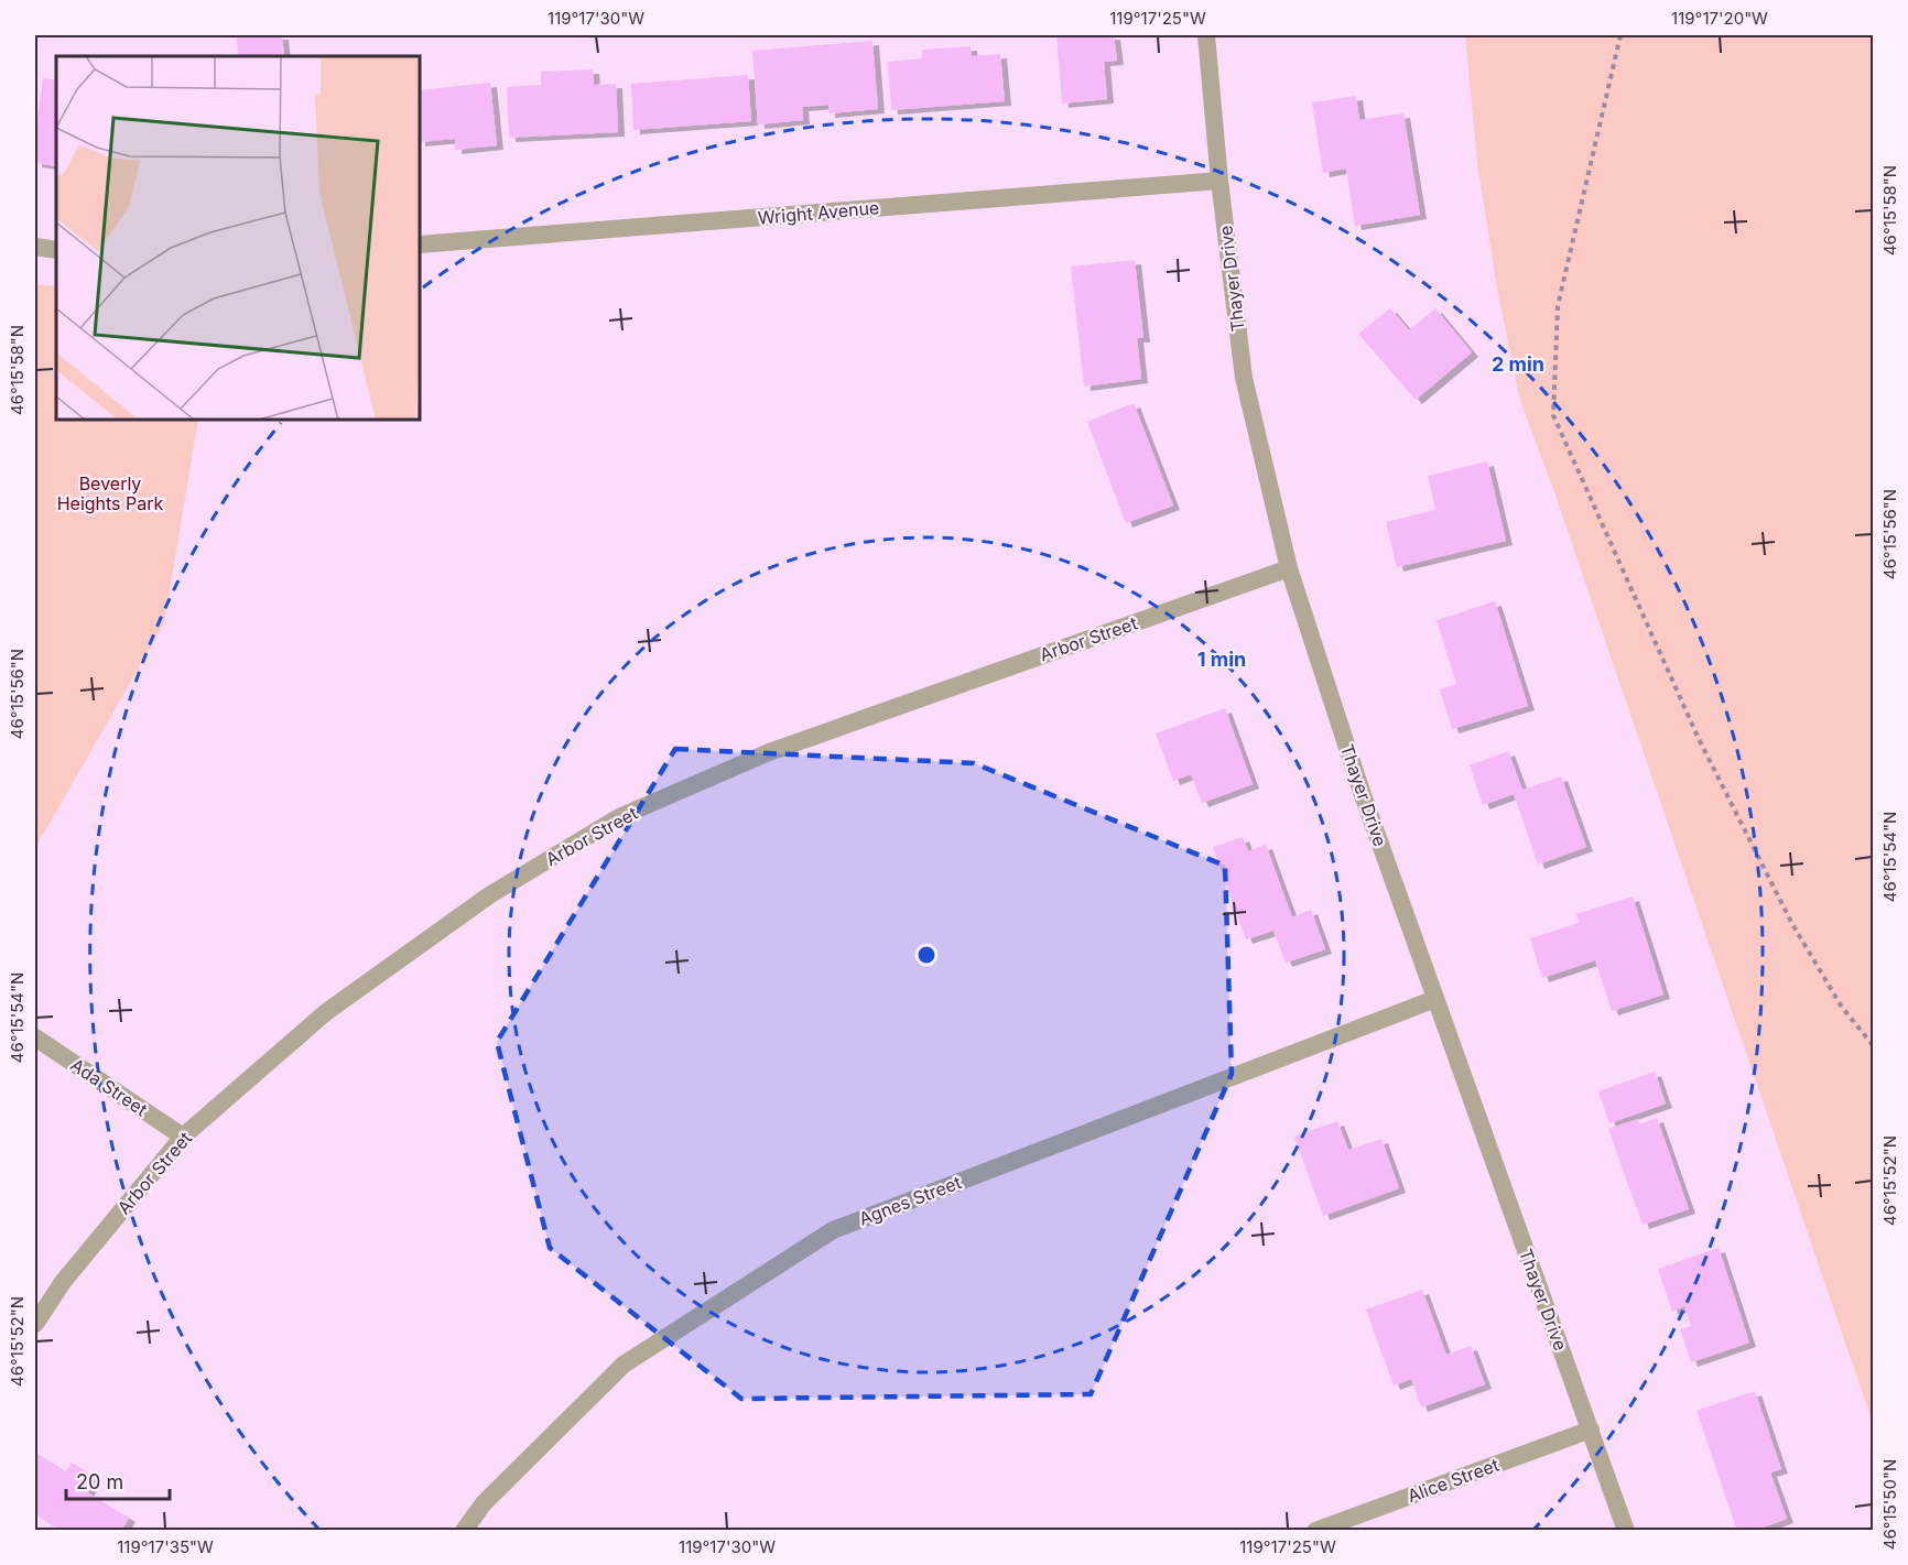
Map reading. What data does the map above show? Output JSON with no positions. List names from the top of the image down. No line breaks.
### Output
{"streets":{"street":["Wright Avenue","Thayer Drive","Arbor Street","Ada Street","Agnes Street","Alice Street"]},"crossings":[["Wright Avenue","Thayer Drive"],["Thayer Drive","Arbor Street"],["Thayer Drive","Agnes Street"],["Thayer Drive","Alice Street"],["Arbor Street","Ada Street"]],"parks":["Beverly Heights Park"],"scale_bar":"20 m","coordinates":["119°17'30\"W","119°17'25\"W","119°17'20\"W","46°15'58\"N","46°15'56\"N","46°15'54\"N","46°15'52\"N","46°15'50\"N","119°17'35\"W"],"rings":["2 min","1 min"]}
